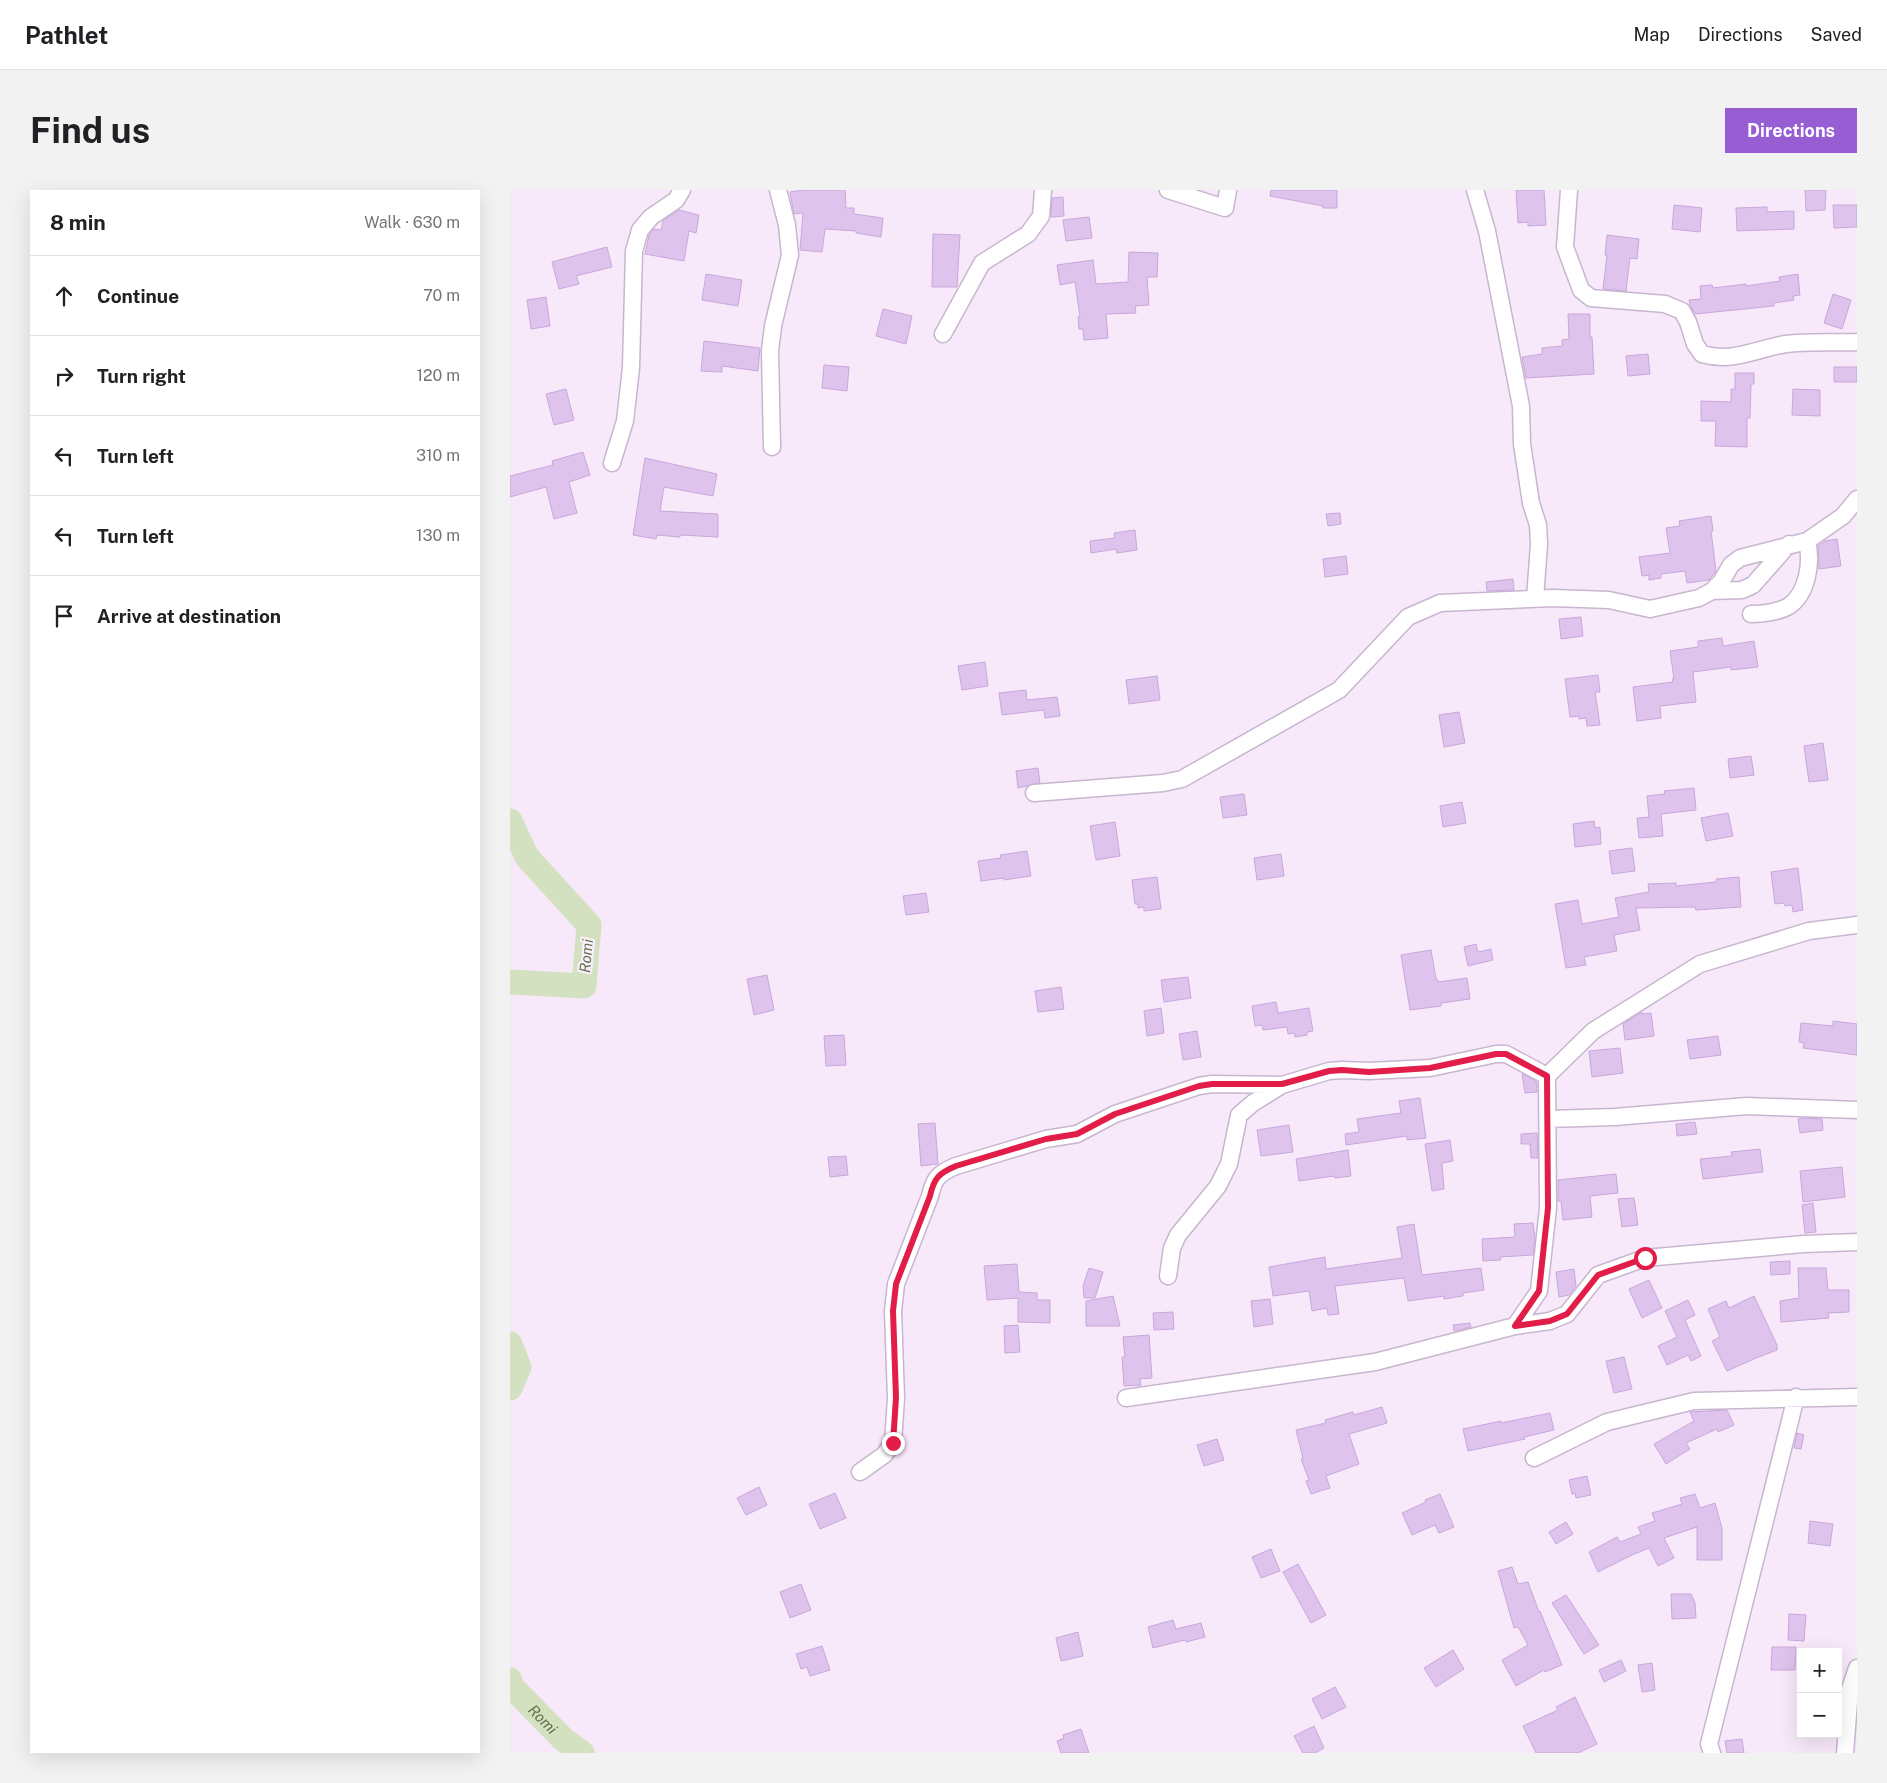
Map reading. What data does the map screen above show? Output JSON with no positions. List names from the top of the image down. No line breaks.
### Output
{"water":["Romi"],"page":{"header":"Pathlet","nav":["Map","Directions","Saved"],"buttons":"Directions","title":"Find us","heading":["8 min","Walk · 630 m"],"list":[["Continue","70 m"],["Turn right","120 m"],["Turn left","310 m"],["Turn left","130 m"],"Arrive at destination"],"map_buttons":["+","−"]}}
